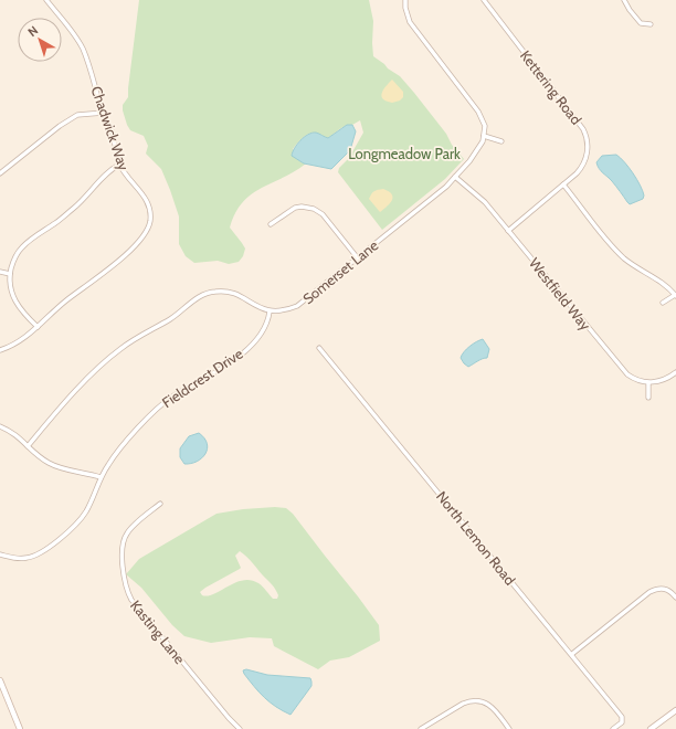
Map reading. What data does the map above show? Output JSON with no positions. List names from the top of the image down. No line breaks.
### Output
{"streets":{"street":["Kettering Road","Chadwick Way","Somerset Lane","Westfield Way","Fieldcrest Drive","North Lemon Road","Kasting Lane"]},"crossings":[["Kettering Road","Westfield Way"],["Somerset Lane","Westfield Way"],["Somerset Lane","Fieldcrest Drive"]],"parks":["Longmeadow Park"],"north":"top left"}
